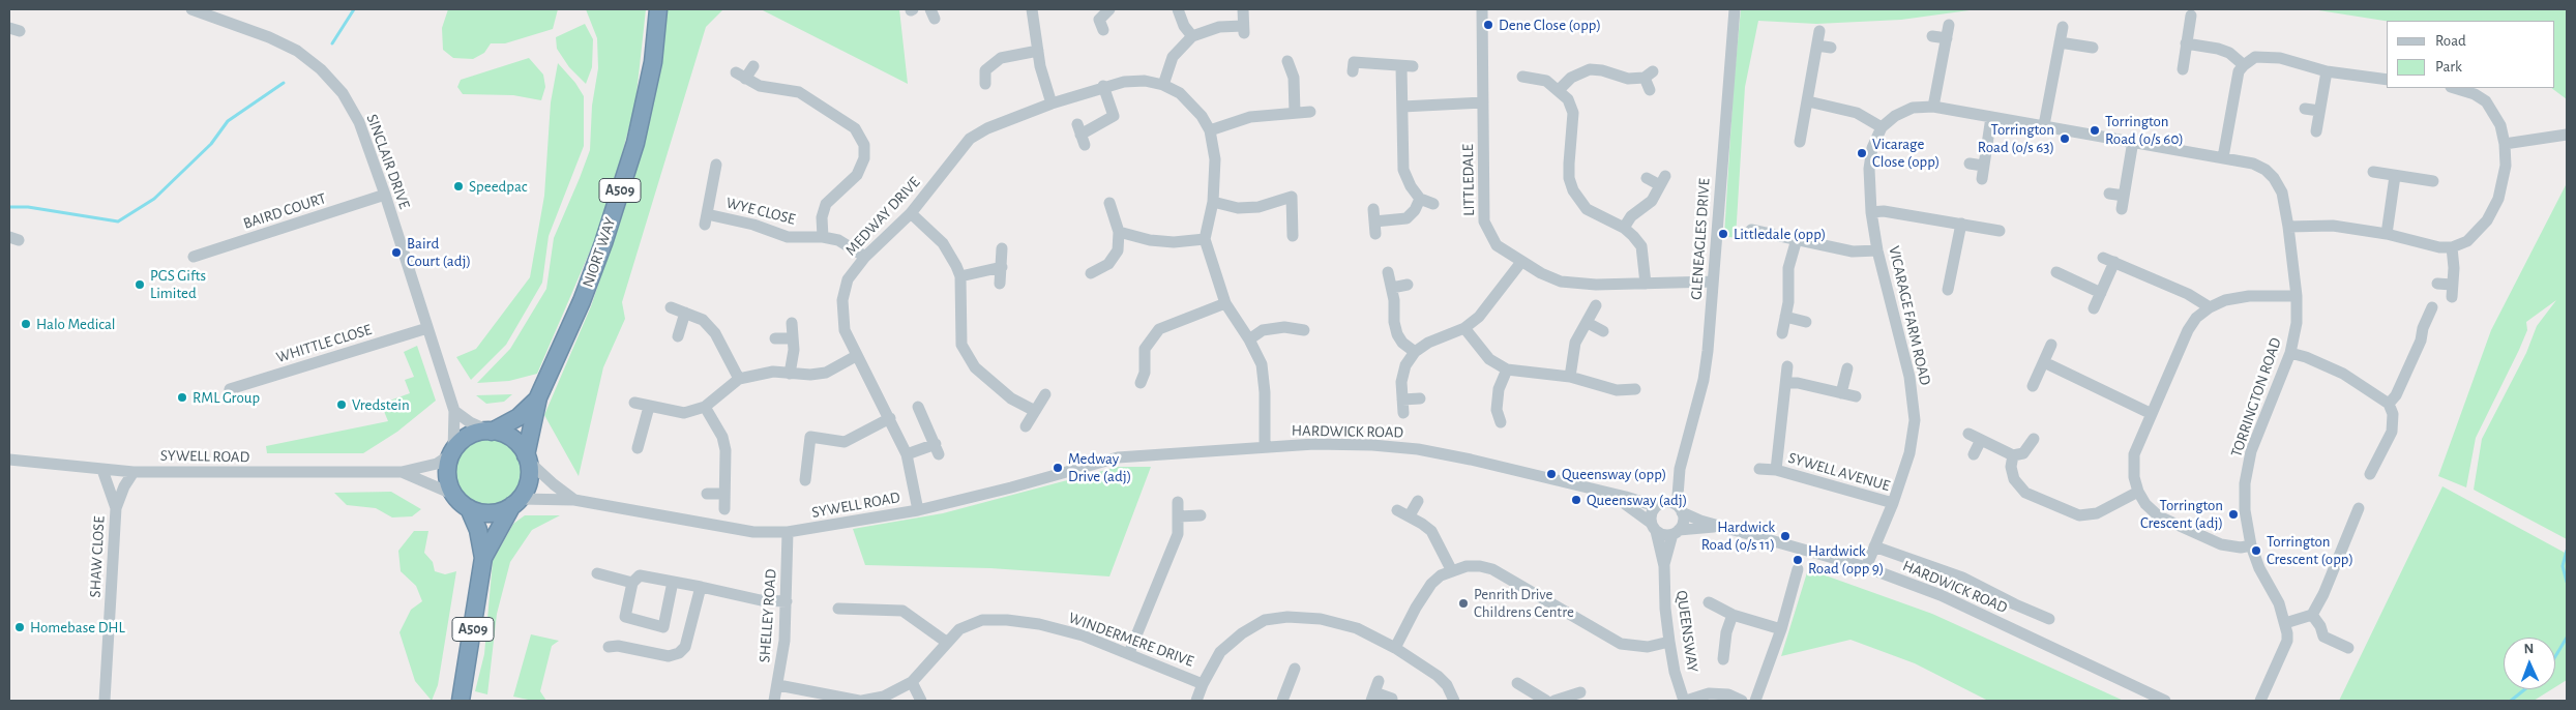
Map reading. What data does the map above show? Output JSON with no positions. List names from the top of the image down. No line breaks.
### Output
{"streets":{"highway":["A509","NIORT WAY"],"street":["SINCLAIR DRIVE","LITTLEDALE","BAIRD COURT","WYE CLOSE","MEDWAY DRIVE","GLENEAGLES DRIVE","VICARAGE FARM ROAD","WHITTLE CLOSE","TORRINGTON ROAD","HARDWICK ROAD","SYWELL ROAD","SYWELL AVENUE","SHAW CLOSE","SHELLEY ROAD","QUEENSWAY","WINDERMERE DRIVE"]},"crossings":[["SINCLAIR DRIVE","A509"],["SINCLAIR DRIVE","BAIRD COURT"],["SINCLAIR DRIVE","NIORT WAY"],["SINCLAIR DRIVE","WHITTLE CLOSE"],["SINCLAIR DRIVE","SYWELL ROAD"],["LITTLEDALE","GLENEAGLES DRIVE"],["A509","NIORT WAY"],["A509","SYWELL ROAD"],["WYE CLOSE","MEDWAY DRIVE"],["MEDWAY DRIVE","SYWELL ROAD"],["GLENEAGLES DRIVE","HARDWICK ROAD"],["GLENEAGLES DRIVE","QUEENSWAY"],["NIORT WAY","SYWELL ROAD"],["VICARAGE FARM ROAD","HARDWICK ROAD"],["VICARAGE FARM ROAD","SYWELL AVENUE"],["HARDWICK ROAD","SYWELL ROAD"],["HARDWICK ROAD","QUEENSWAY"],["SYWELL ROAD","SHAW CLOSE"],["SYWELL ROAD","SHELLEY ROAD"],["SHELLEY ROAD","WINDERMERE DRIVE"]],"places":["Dene Close (opp)","Torrington Road (o/s 60)","Torrington Road (o/s 63)","Vicarage Close (opp)","Speedpac","Littledale (opp)","Baird Court (adj)","PGS Gifts Limited","Halo Medical","RML Group","Vredstein","Medway Drive (adj)","Queensway (opp)","Queensway (adj)","Torrington Crescent (adj)","Hardwick Road (o/s 11)","Torrington Crescent (opp)","Hardwick Road (opp 9)","Penrith Drive Childrens Centre","Homebase DHL"],"legend":["Road","Park"],"north":"top"}
